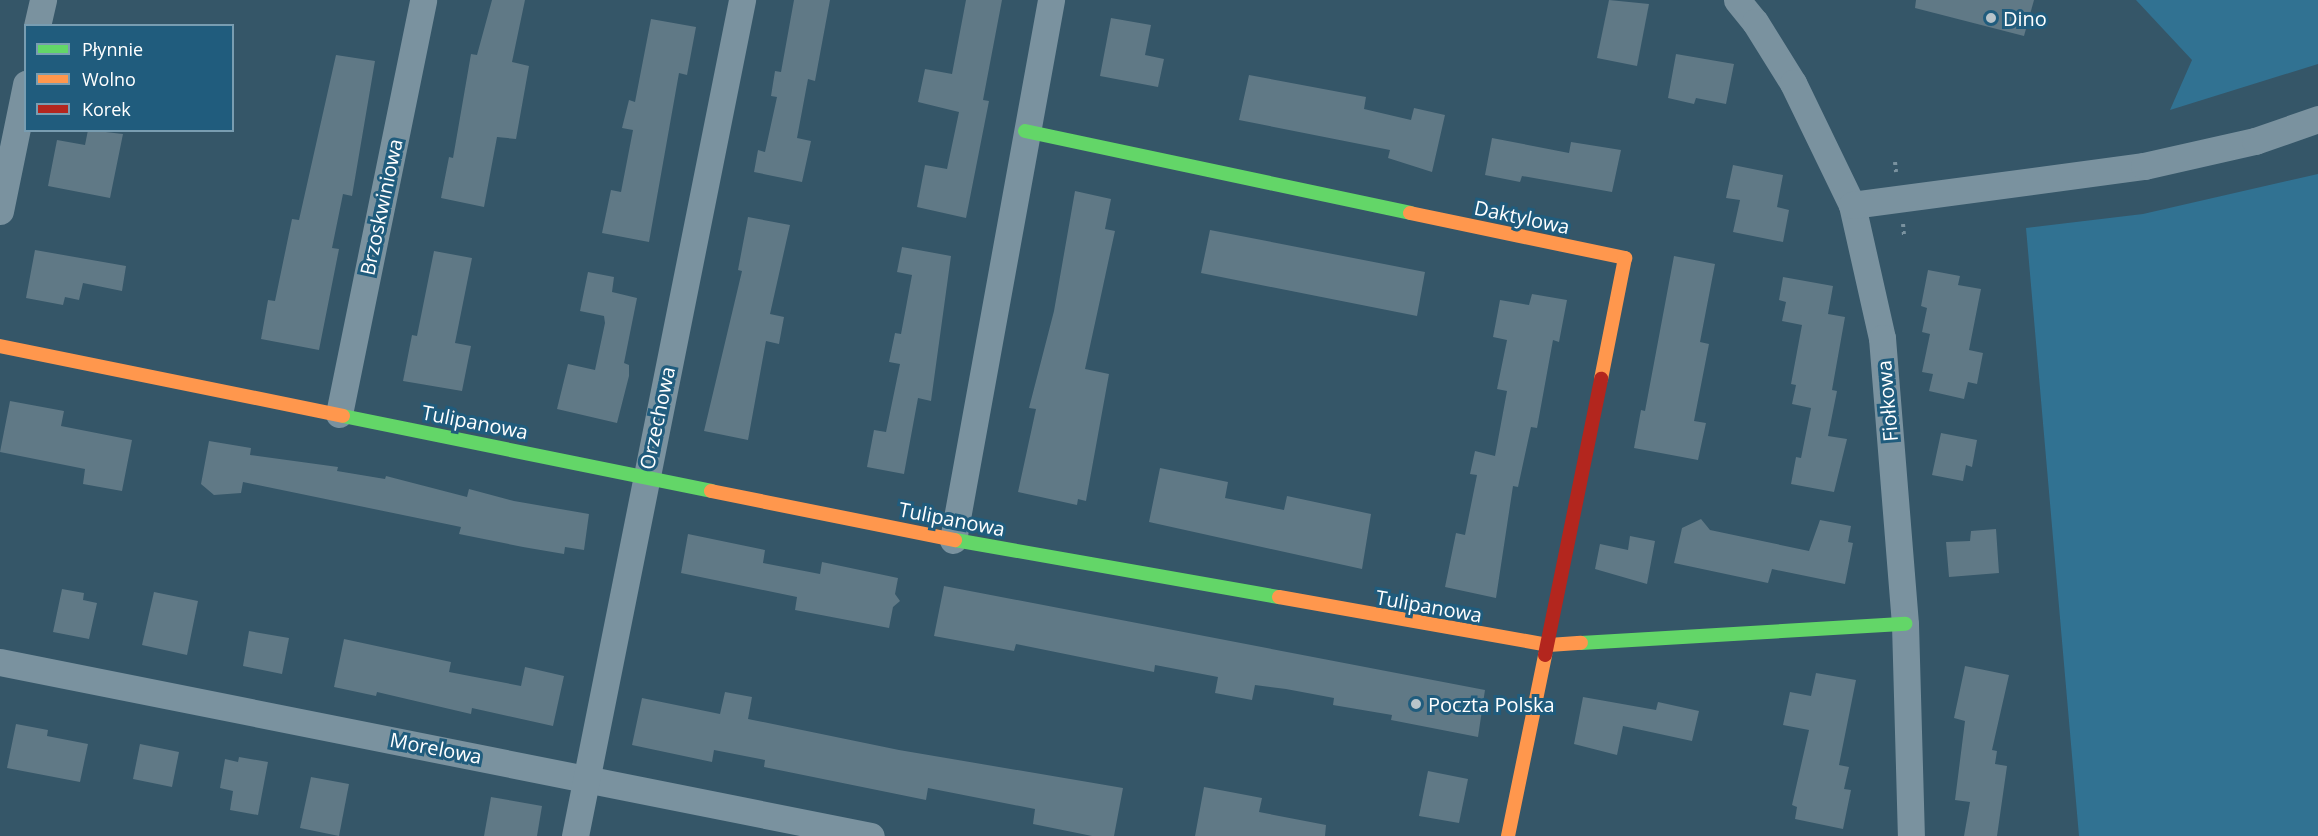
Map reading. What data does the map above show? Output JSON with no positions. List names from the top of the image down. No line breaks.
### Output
{"streets":{"street":["Brzoskwiniowa","Daktylowa","Fiołkowa","Orzechowa","Tulipanowa","Morelowa"]},"crossings":[["Brzoskwiniowa","Tulipanowa"],["Daktylowa","Tulipanowa"],["Fiołkowa","Tulipanowa"],["Orzechowa","Tulipanowa"],["Orzechowa","Morelowa"]],"places":["Dino","Poczta Polska"],"legend":["Płynnie","Wolno","Korek"]}
